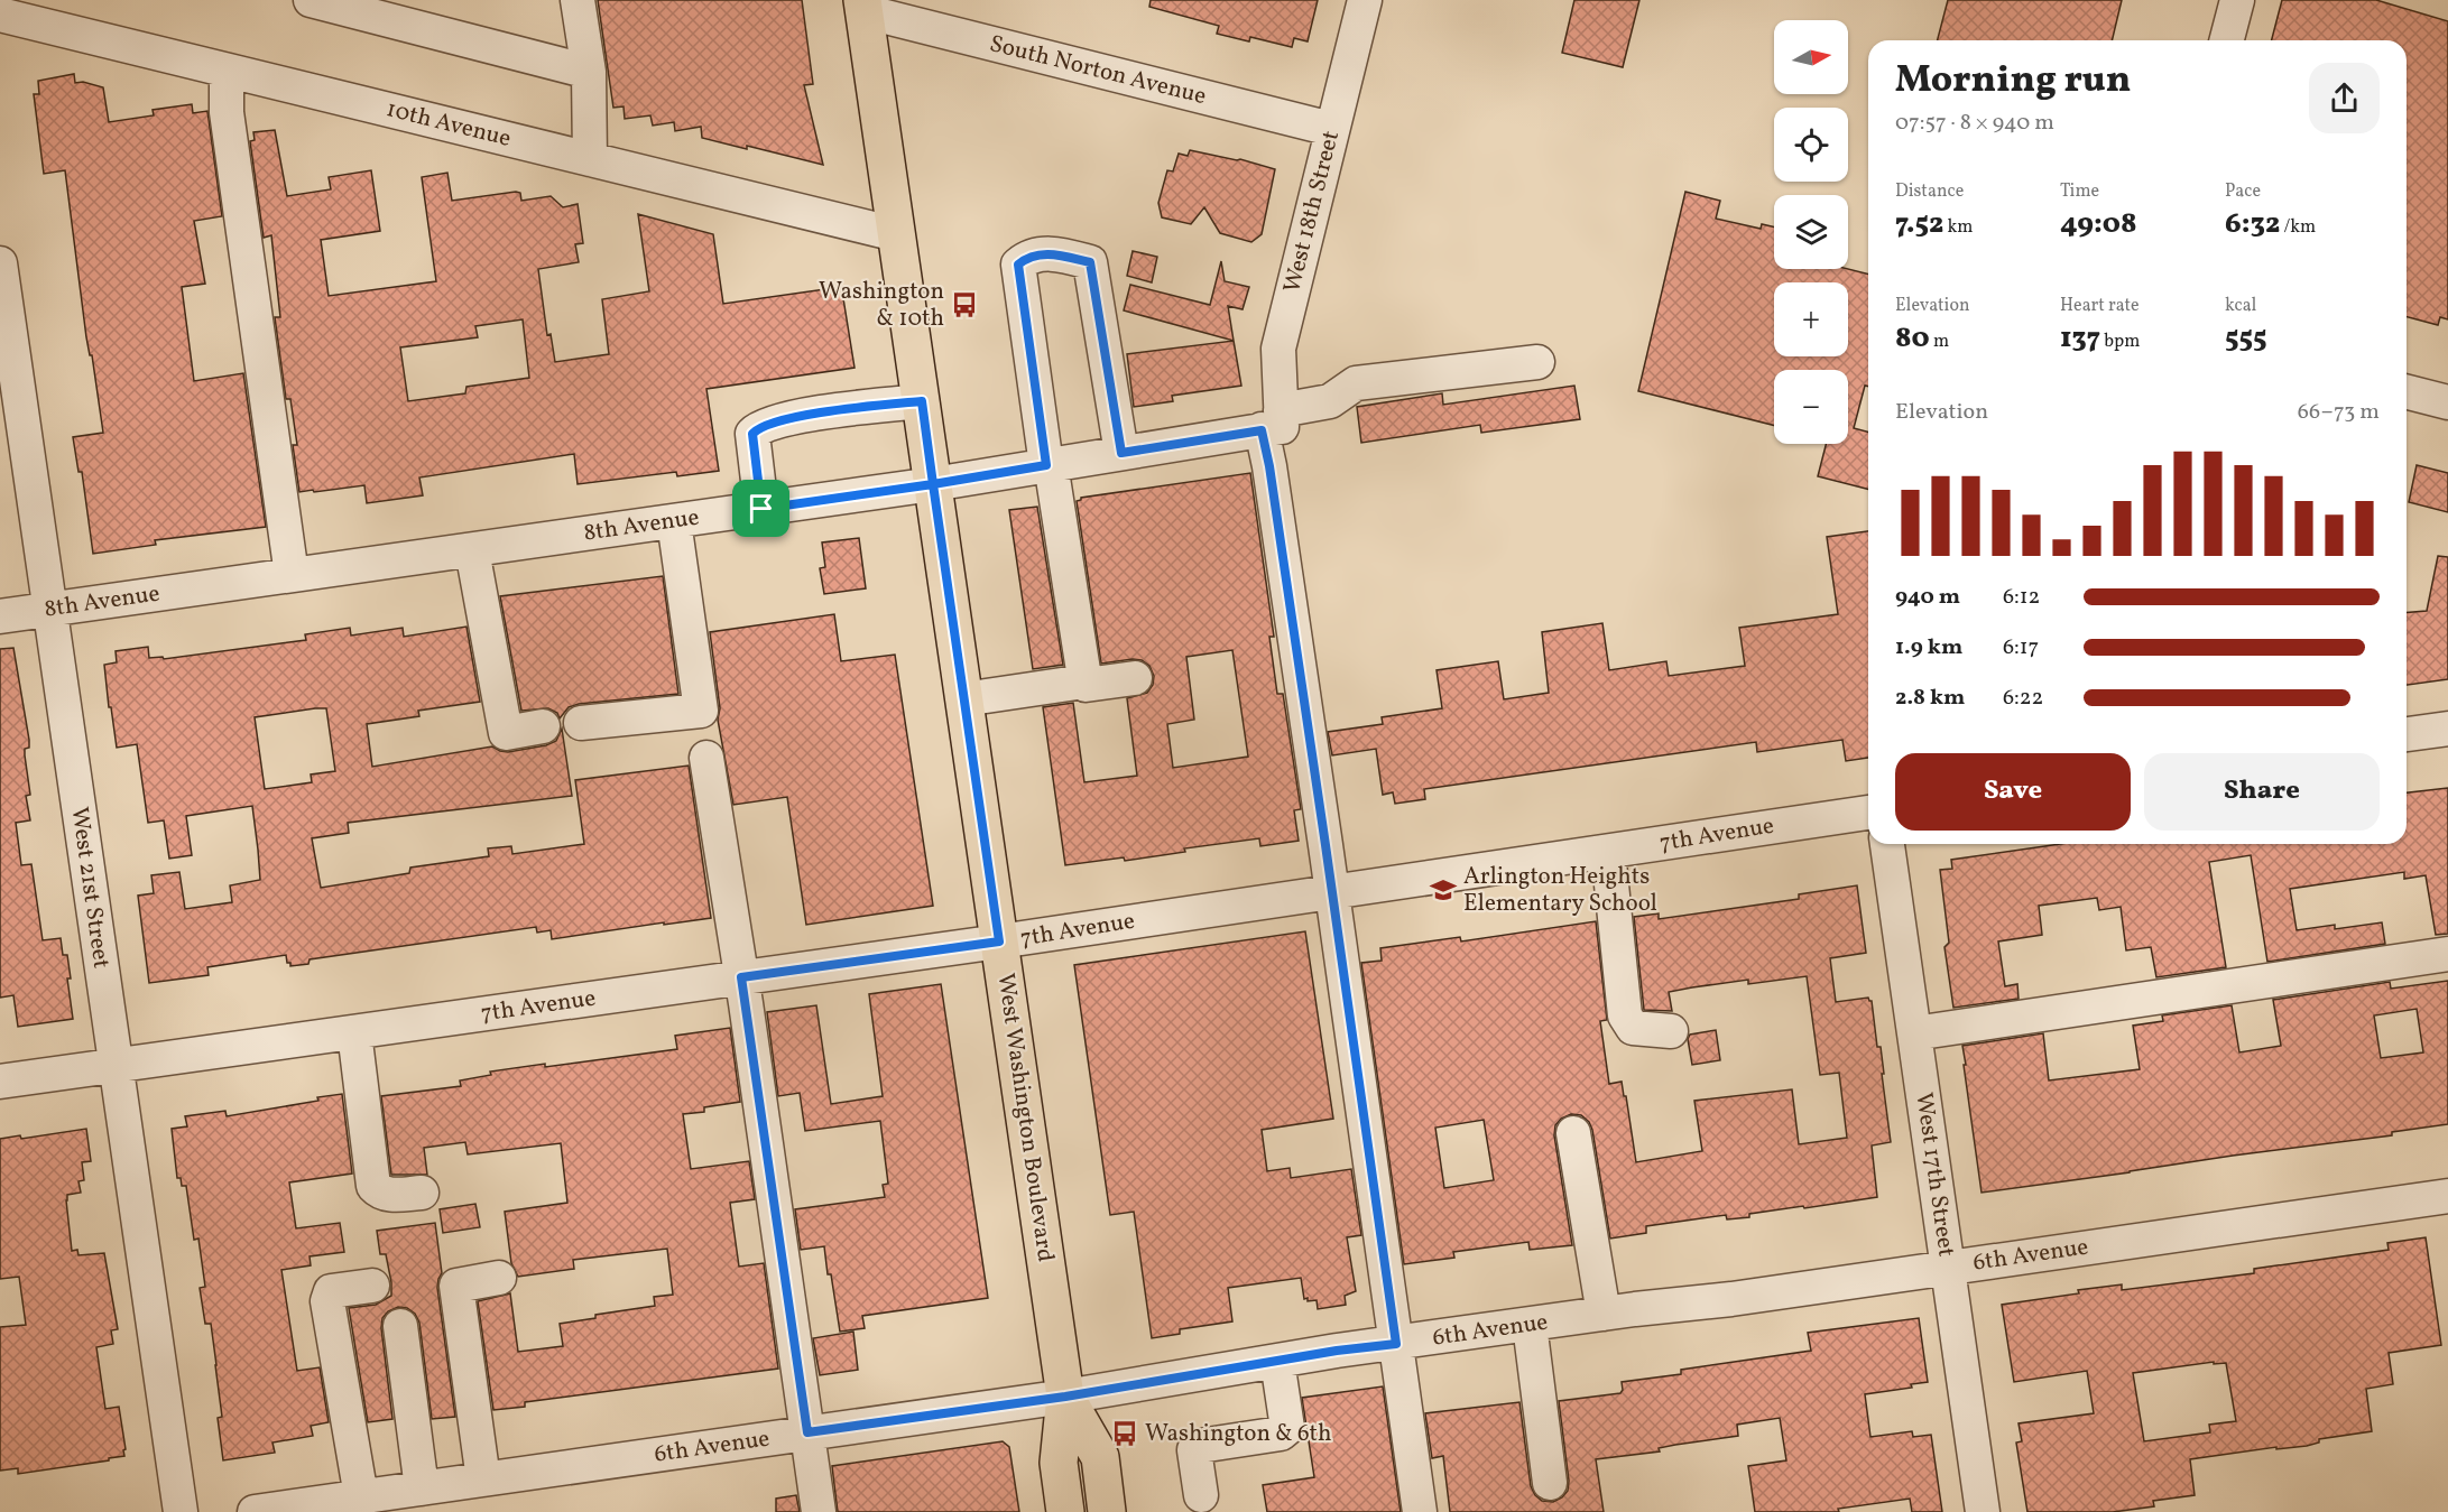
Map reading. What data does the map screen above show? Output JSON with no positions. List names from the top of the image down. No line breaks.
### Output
{"streets":{"main road":["West Washington Boulevard"],"street":["South Norton Avenue","10th Avenue","West 18th Street","8th Avenue","7th Avenue","West 21st Street","West 17th Street","6th Avenue"]},"crossings":[["South Norton Avenue","West 18th Street"],["South Norton Avenue","West Washington Boulevard"],["10th Avenue","West Washington Boulevard"],["West 18th Street","8th Avenue"],["West 18th Street","7th Avenue"],["West 18th Street","6th Avenue"],["8th Avenue","West 21st Street"],["8th Avenue","West Washington Boulevard"],["7th Avenue","West 21st Street"],["7th Avenue","West Washington Boulevard"],["West Washington Boulevard","6th Avenue"],["West 17th Street","6th Avenue"]],"places":{"bus stop":["Washington & 10th","Washington & 6th"],"school or university":["Arlington Heights Elementary School"]},"north":"right","page":{"map_buttons":["+","−"],"heading":["Morning run","07:57 · 8 × 940 m"],"stats":[["Distance","7.52 km"],["Time","49:08"],["Pace","6:32 /km"],["Elevation","80 m"],["Heart rate","137 bpm"],["kcal","555"]],"chart":["Elevation","66–73 m"],"list":[{"name":"940 m","note":"6:12"},{"name":"1.9 km","note":"6:17"},{"name":"2.8 km","note":"6:22"}],"buttons":["Save","Share"]}}
